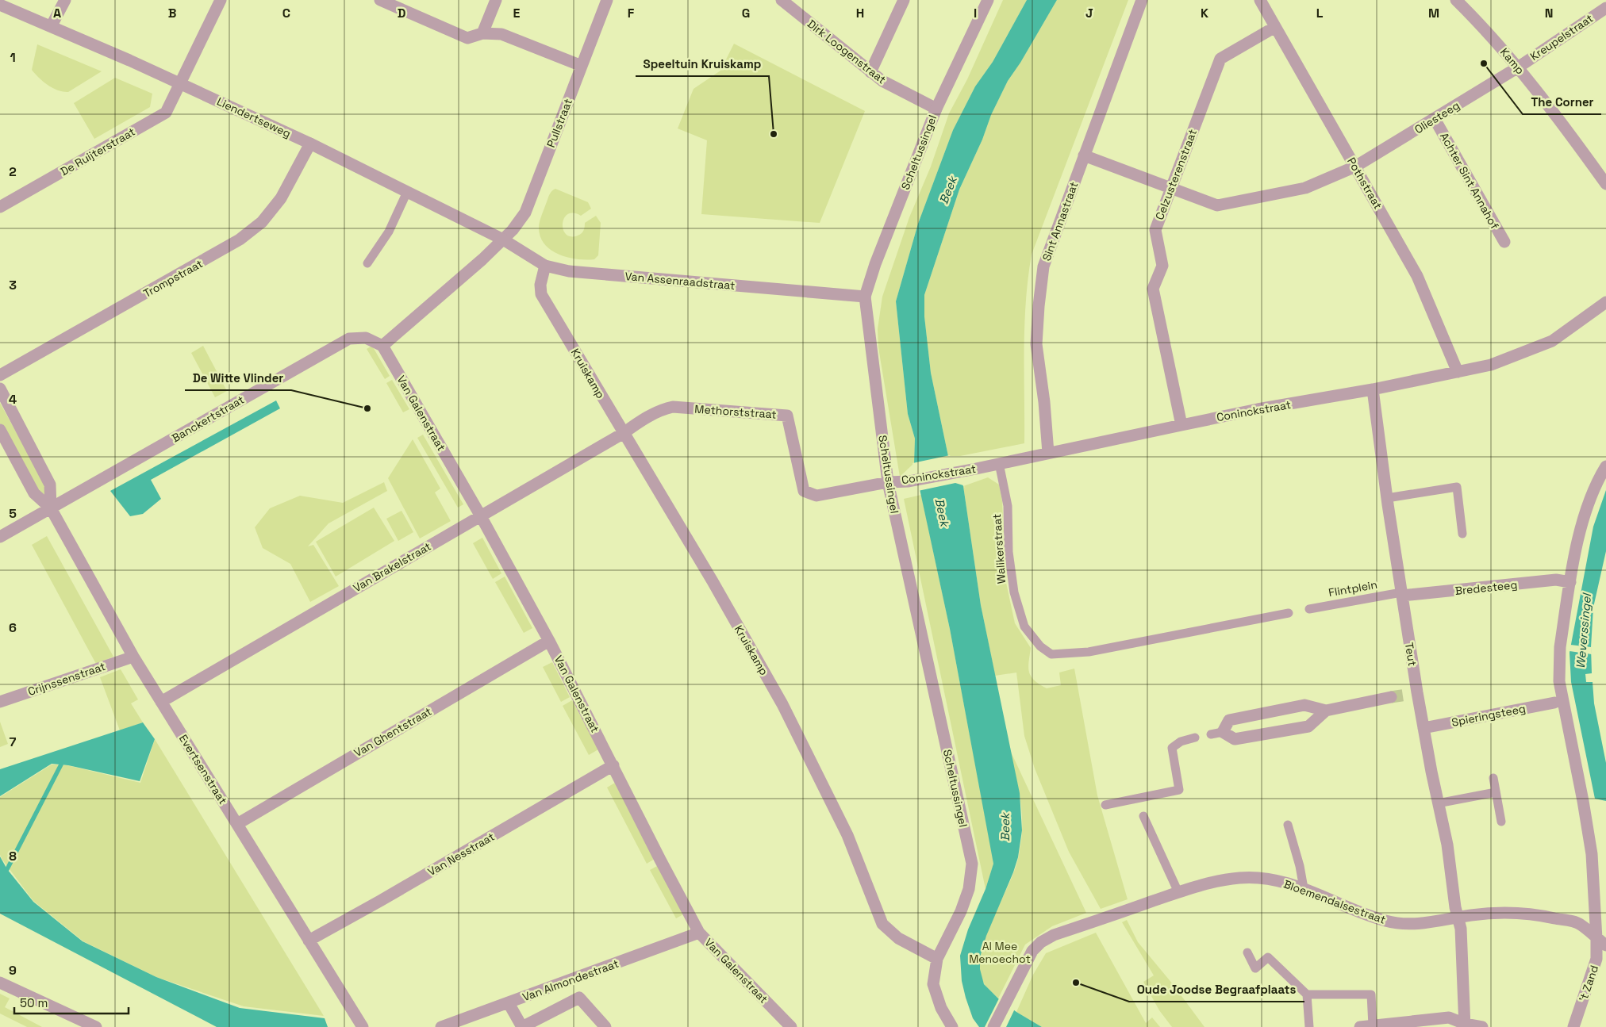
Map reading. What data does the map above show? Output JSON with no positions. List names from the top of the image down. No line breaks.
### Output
{"streets":{"street":["Kreupelstraat","Dirk Loogenstraat","Kamp","Liendertseweg","Oliesteeg","Pullstraat","De Ruijterstraat","Scheltussingel","Celzusterenstraat","Achter Sint Annahof","Pothstraat","Sint Annastraat","Trompstraat","Van Assenraadstraat","Kruiskamp","Coninckstraat","Methorststraat","Van Galenstraat","Banckertstraat","Van Brakelstraat","Bredesteeg","Teut","Crijnssenstraat","Spieringsteeg","Van Ghentstraat","Evertsenstraat","Van Nesstraat","Bloemendalsestraat","Van Almondestraat","'t Zand"],"lane":["Walikerstraat","Flintplein"]},"crossings":[["Kreupelstraat","Kamp"],["Kreupelstraat","Oliesteeg"],["Dirk Loogenstraat","Scheltussingel"],["Kamp","Oliesteeg"],["Liendertseweg","Pullstraat"],["Liendertseweg","De Ruijterstraat"],["Liendertseweg","Trompstraat"],["Liendertseweg","Van Assenraadstraat"],["Oliesteeg","Celzusterenstraat"],["Oliesteeg","Achter Sint Annahof"],["Oliesteeg","Pothstraat"],["Oliesteeg","Sint Annastraat"],["Pullstraat","Van Assenraadstraat"],["Scheltussingel","Van Assenraadstraat"],["Scheltussingel","Kruiskamp"],["Scheltussingel","Coninckstraat"],["Scheltussingel","Methorststraat"],["Celzusterenstraat","Pothstraat"],["Celzusterenstraat","Coninckstraat"],["Pothstraat","Coninckstraat"],["Sint Annastraat","Coninckstraat"],["Van Assenraadstraat","Kruiskamp"],["Kruiskamp","Methorststraat"],["Kruiskamp","Van Brakelstraat"],["Coninckstraat","Methorststraat"],["Coninckstraat","Walikerstraat"],["Coninckstraat","Teut"],["Methorststraat","Van Brakelstraat"],["Van Galenstraat","Banckertstraat"],["Van Galenstraat","Van Brakelstraat"],["Van Galenstraat","Van Ghentstraat"],["Van Galenstraat","Van Nesstraat"],["Van Galenstraat","Van Almondestraat"],["Banckertstraat","Evertsenstraat"],["Van Brakelstraat","Evertsenstraat"],["Bredesteeg","Flintplein"],["Bredesteeg","Teut"],["Flintplein","Teut"],["Teut","Spieringsteeg"],["Teut","Bloemendalsestraat"],["Crijnssenstraat","Evertsenstraat"],["Van Ghentstraat","Evertsenstraat"],["Evertsenstraat","Van Nesstraat"],["Bloemendalsestraat","'t Zand"]],"water":["Beek","Weverssingel"],"parks":["Al Mee Menoechot"],"places":["The Corner","Speeltuin Kruiskamp","De Witte Vlinder","Oude Joodse Begraafplaats"],"scale_bar":"50 m","grid":{"columns":["A","B","C","D","E","F","G","H","I","J","K","L","M","N"],"rows":["1","2","3","4","5","6","7","8","9"]}}
